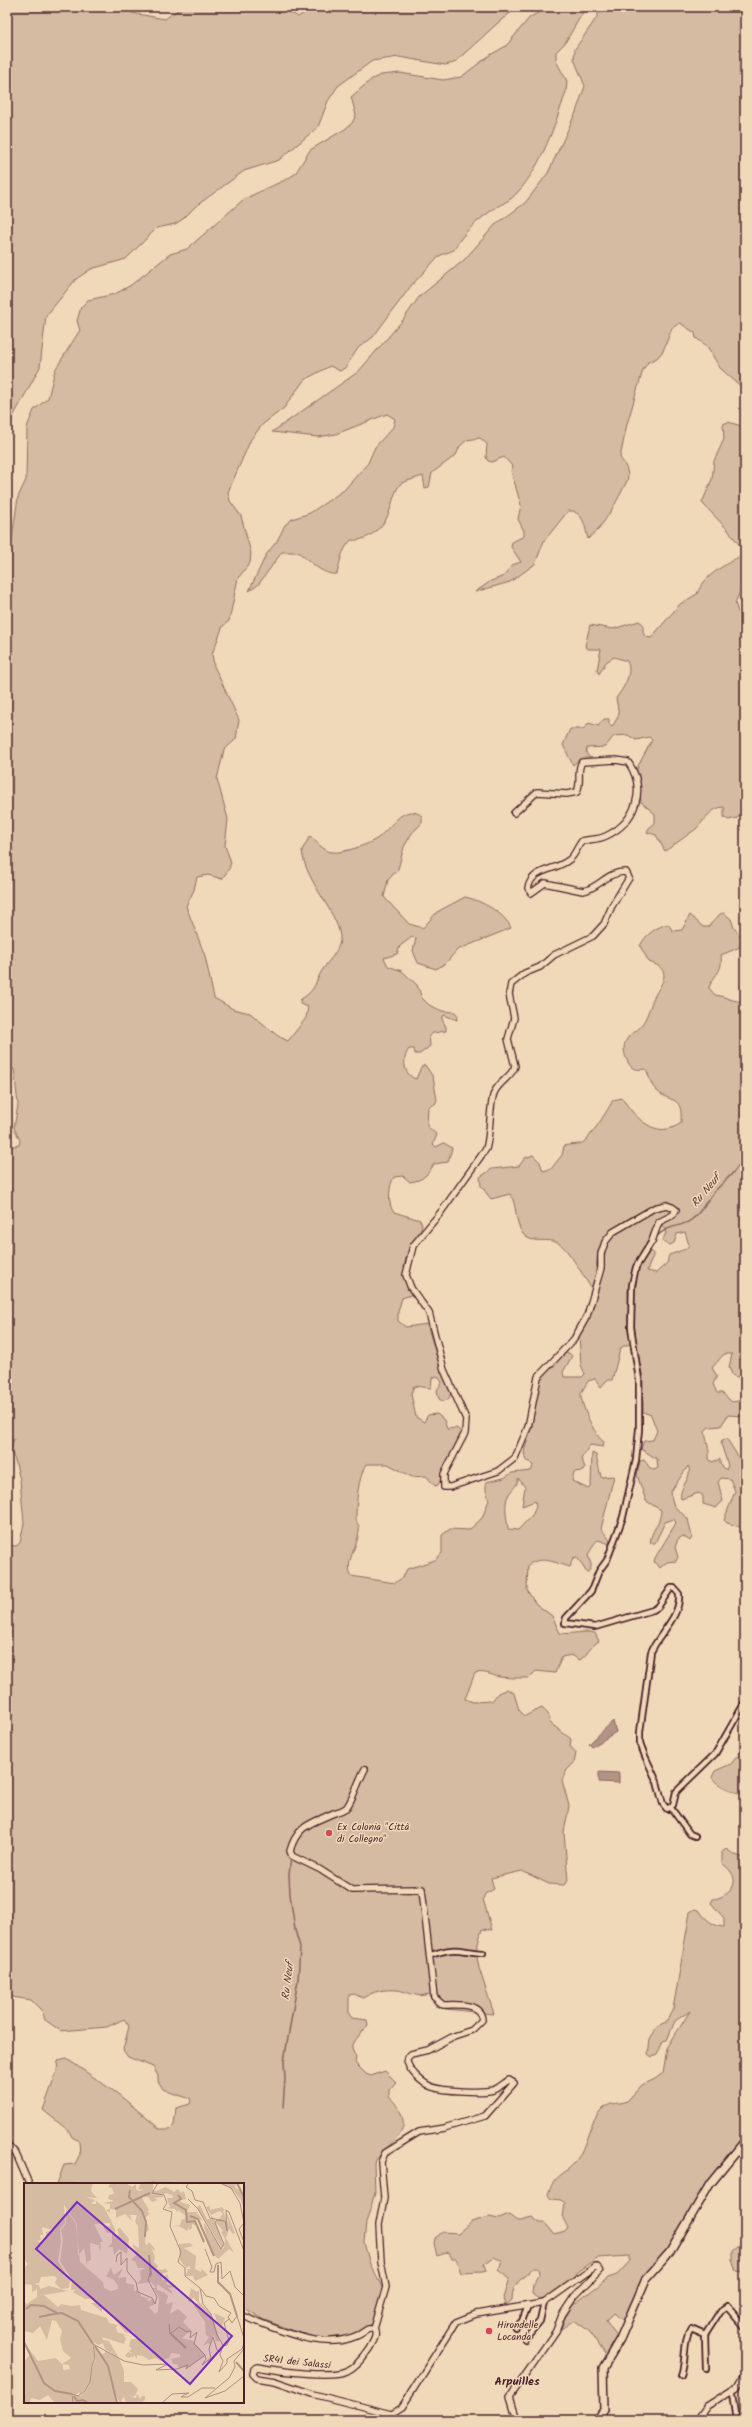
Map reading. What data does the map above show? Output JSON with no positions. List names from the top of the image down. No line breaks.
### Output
{"streets":{"street":["SR41 dei Salassi"]},"districts":["Arpuilles"],"water":["Ru Neuf"],"places":["Ex Colonia \"Città di Collegno\"","Hirondelle Locanda"]}
